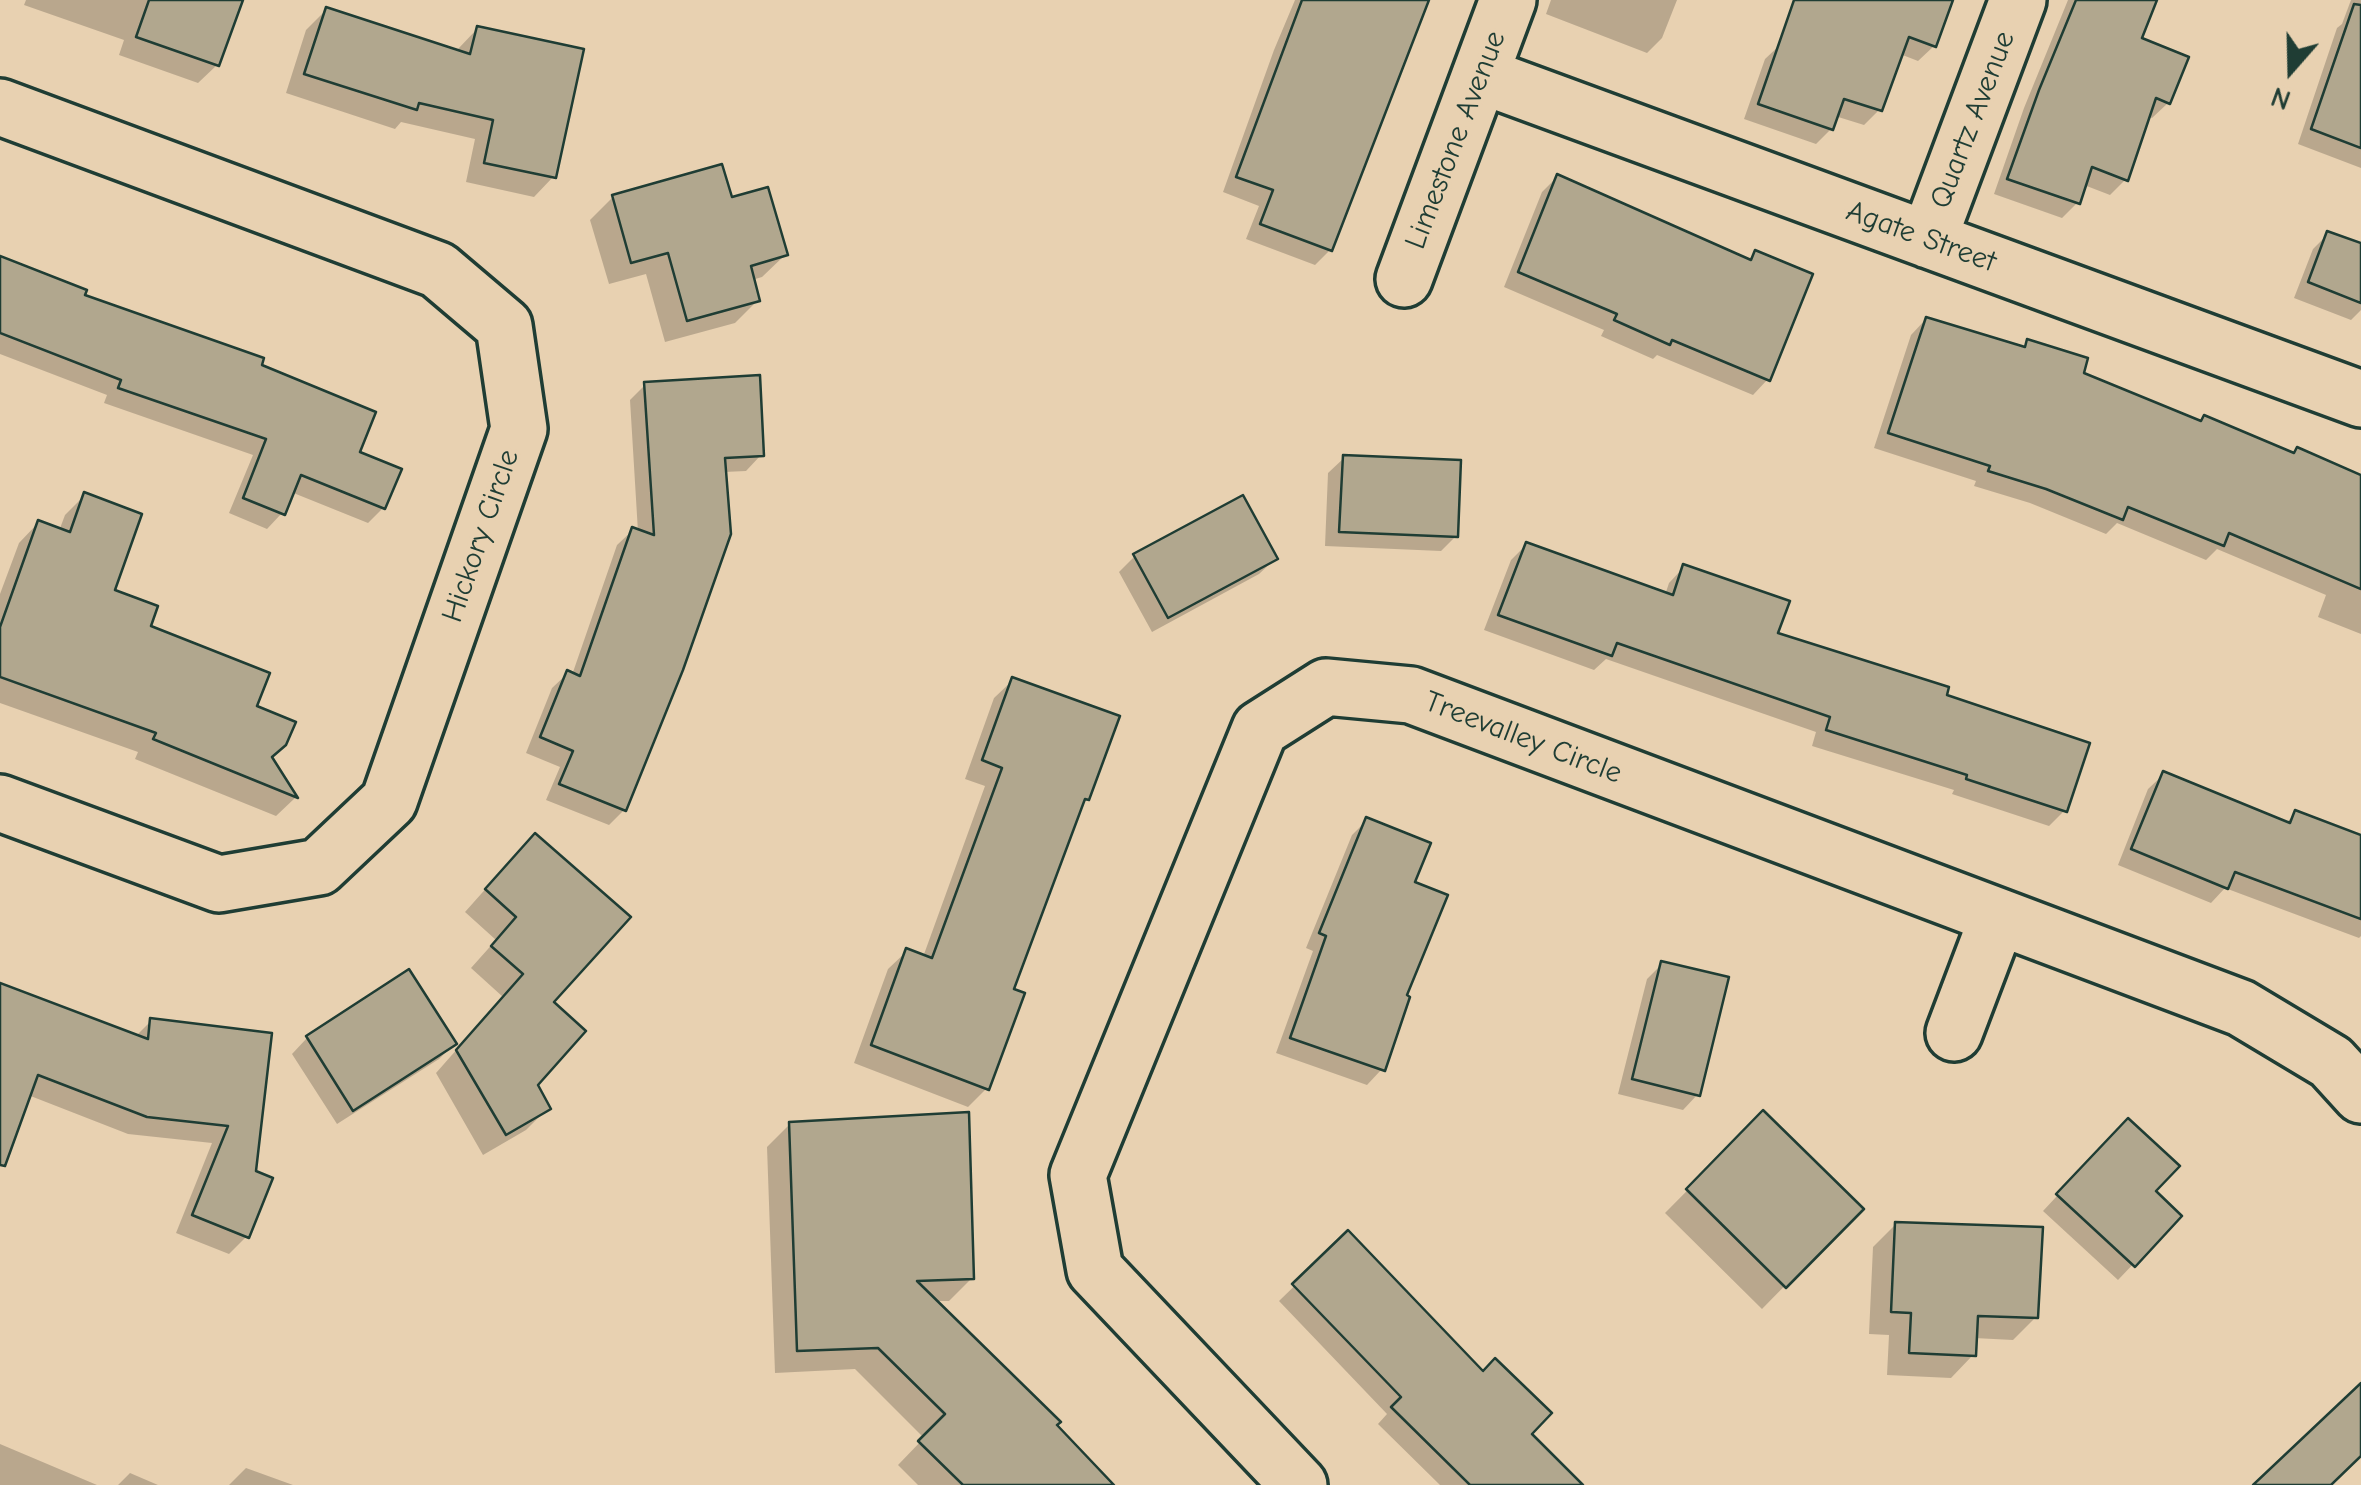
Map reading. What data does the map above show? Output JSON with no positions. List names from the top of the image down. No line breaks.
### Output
{"streets":{"street":["Quartz Avenue","Limestone Avenue","Agate Street","Hickory Circle","Treevalley Circle"]},"crossings":[["Quartz Avenue","Agate Street"],["Limestone Avenue","Agate Street"]],"north":"bottom"}
